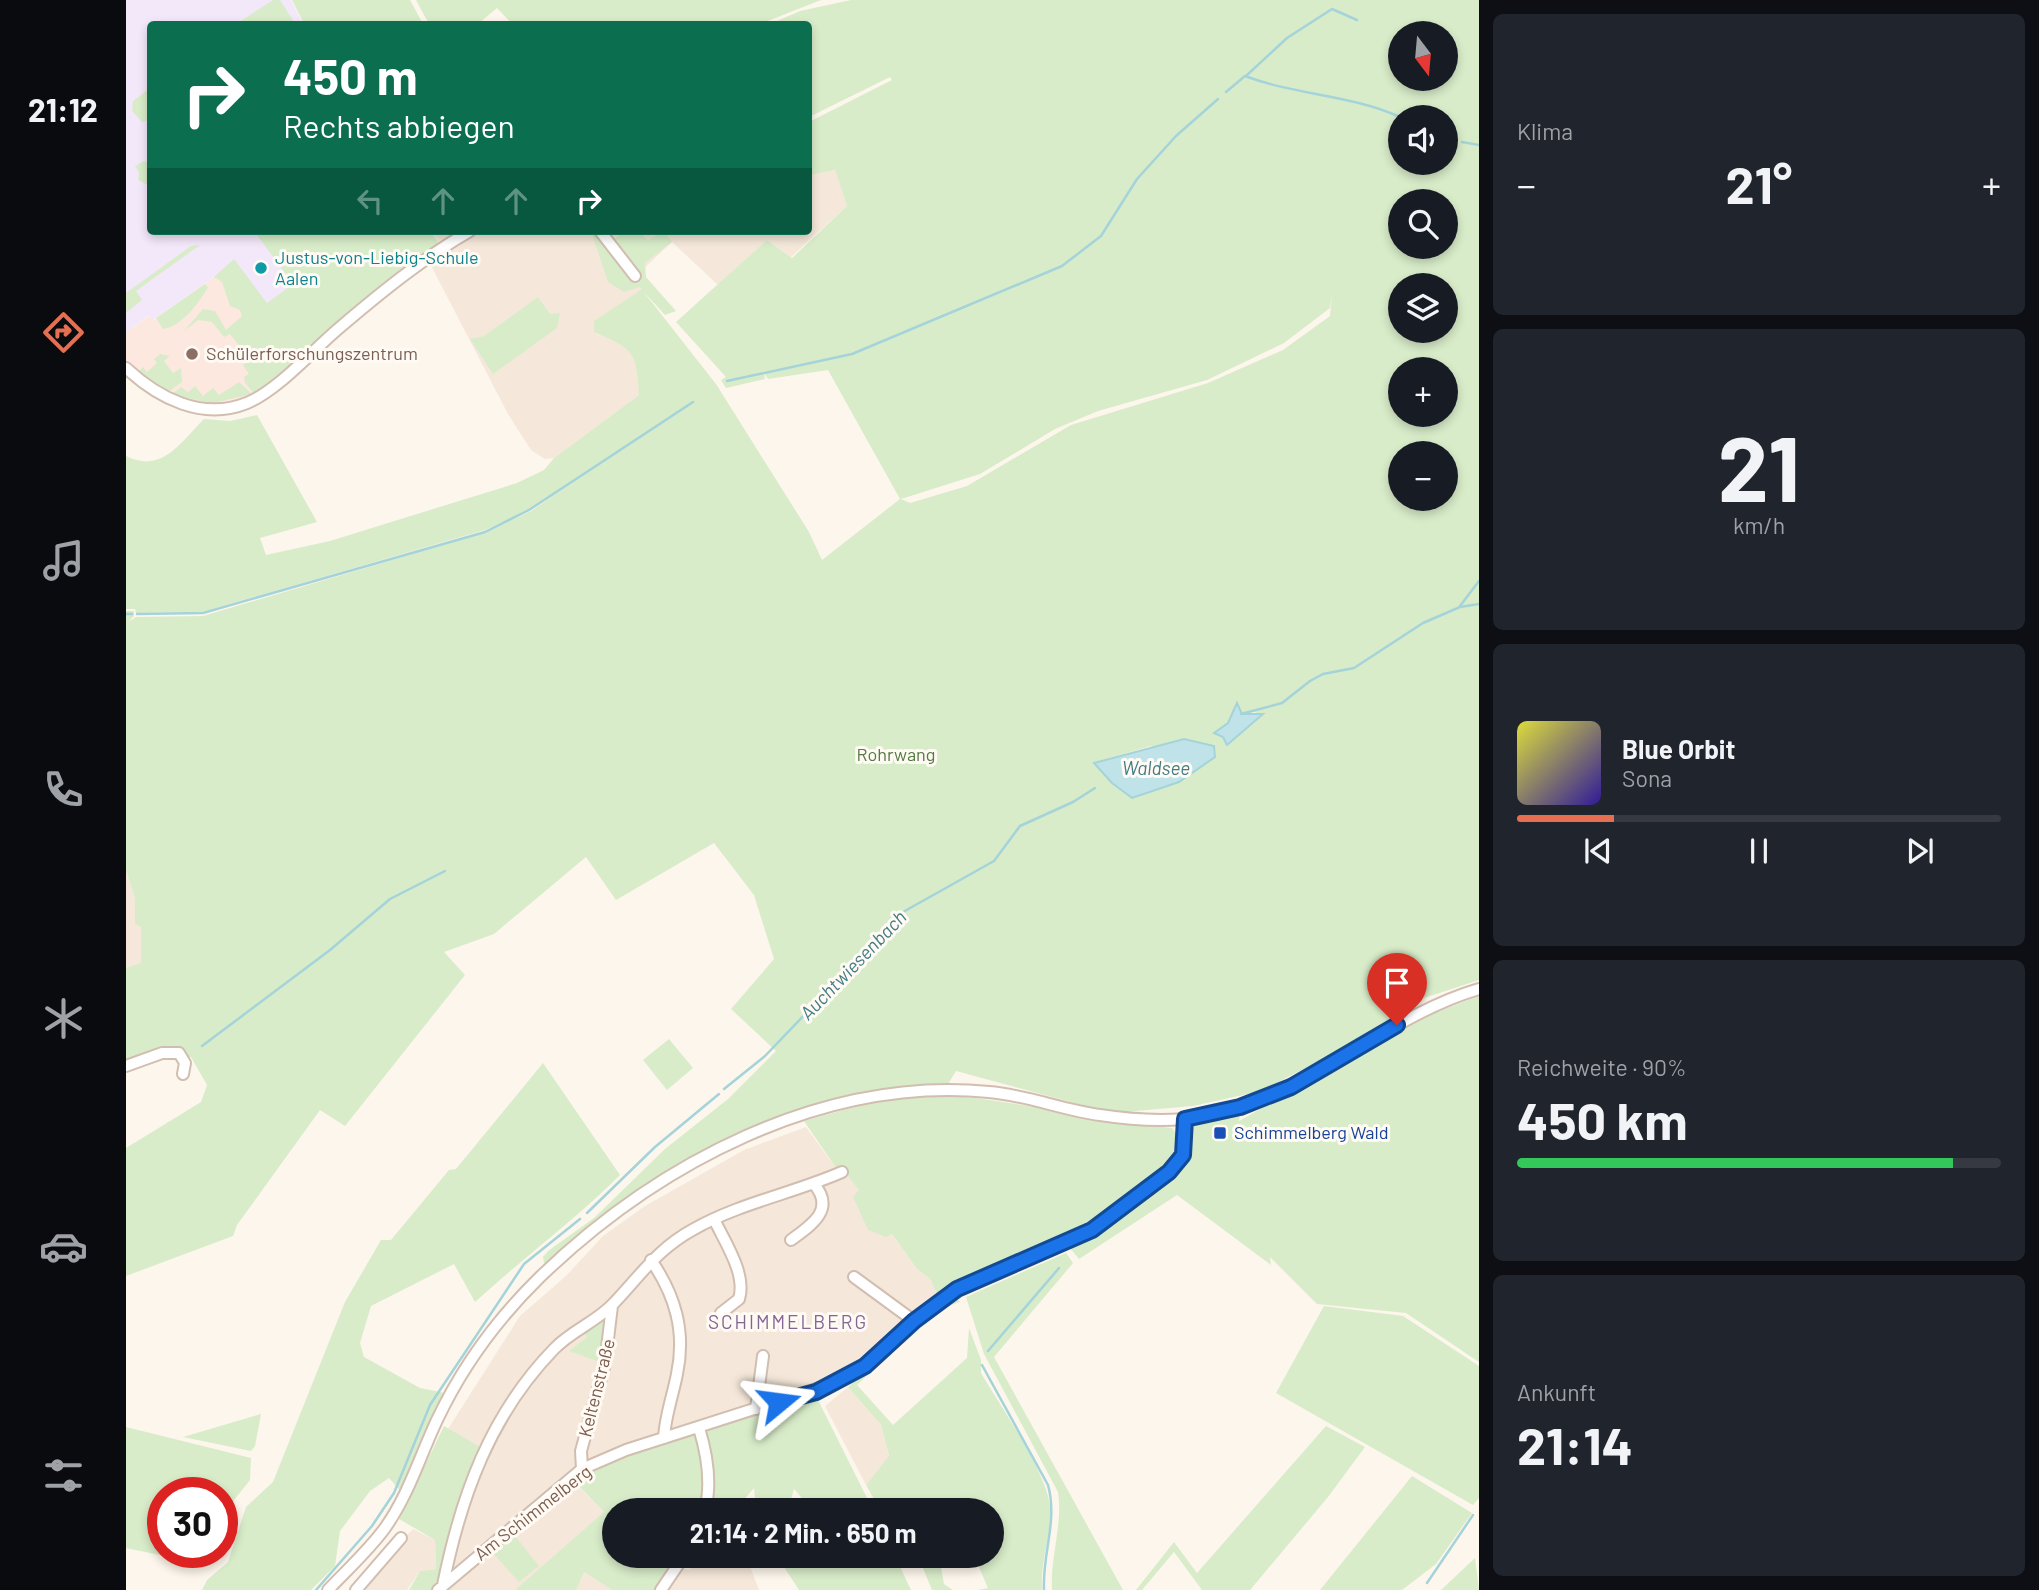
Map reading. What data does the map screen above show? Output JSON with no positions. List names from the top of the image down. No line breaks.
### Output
{"streets":{"street":["Keltenstraße","Am Schimmelberg"]},"crossings":[["Keltenstraße","Am Schimmelberg"]],"districts":["SCHIMMELBERG"],"water":["Waldsee","Auchtwiesenbach"],"parks":["Rohrwang"],"places":{"other":["Justus-von-Liebig-Schule Aalen","Schülerforschungszentrum"],"transit":["Schimmelberg Wald"]},"north":"bottom","page":{"tabs":"21:12","tile":["Klima",["21","km/h"],["Reichweite · 90%","450 km"],["Ankunft","21:14"]],"map_buttons":["+","−"],"turn":["450 m","Rechts abbiegen"],"heat":["−","21°","+"],"song":["Blue Orbit","Sona"],"limit":"30","trip":"21:14 · 2 Min. · 650 m"}}
